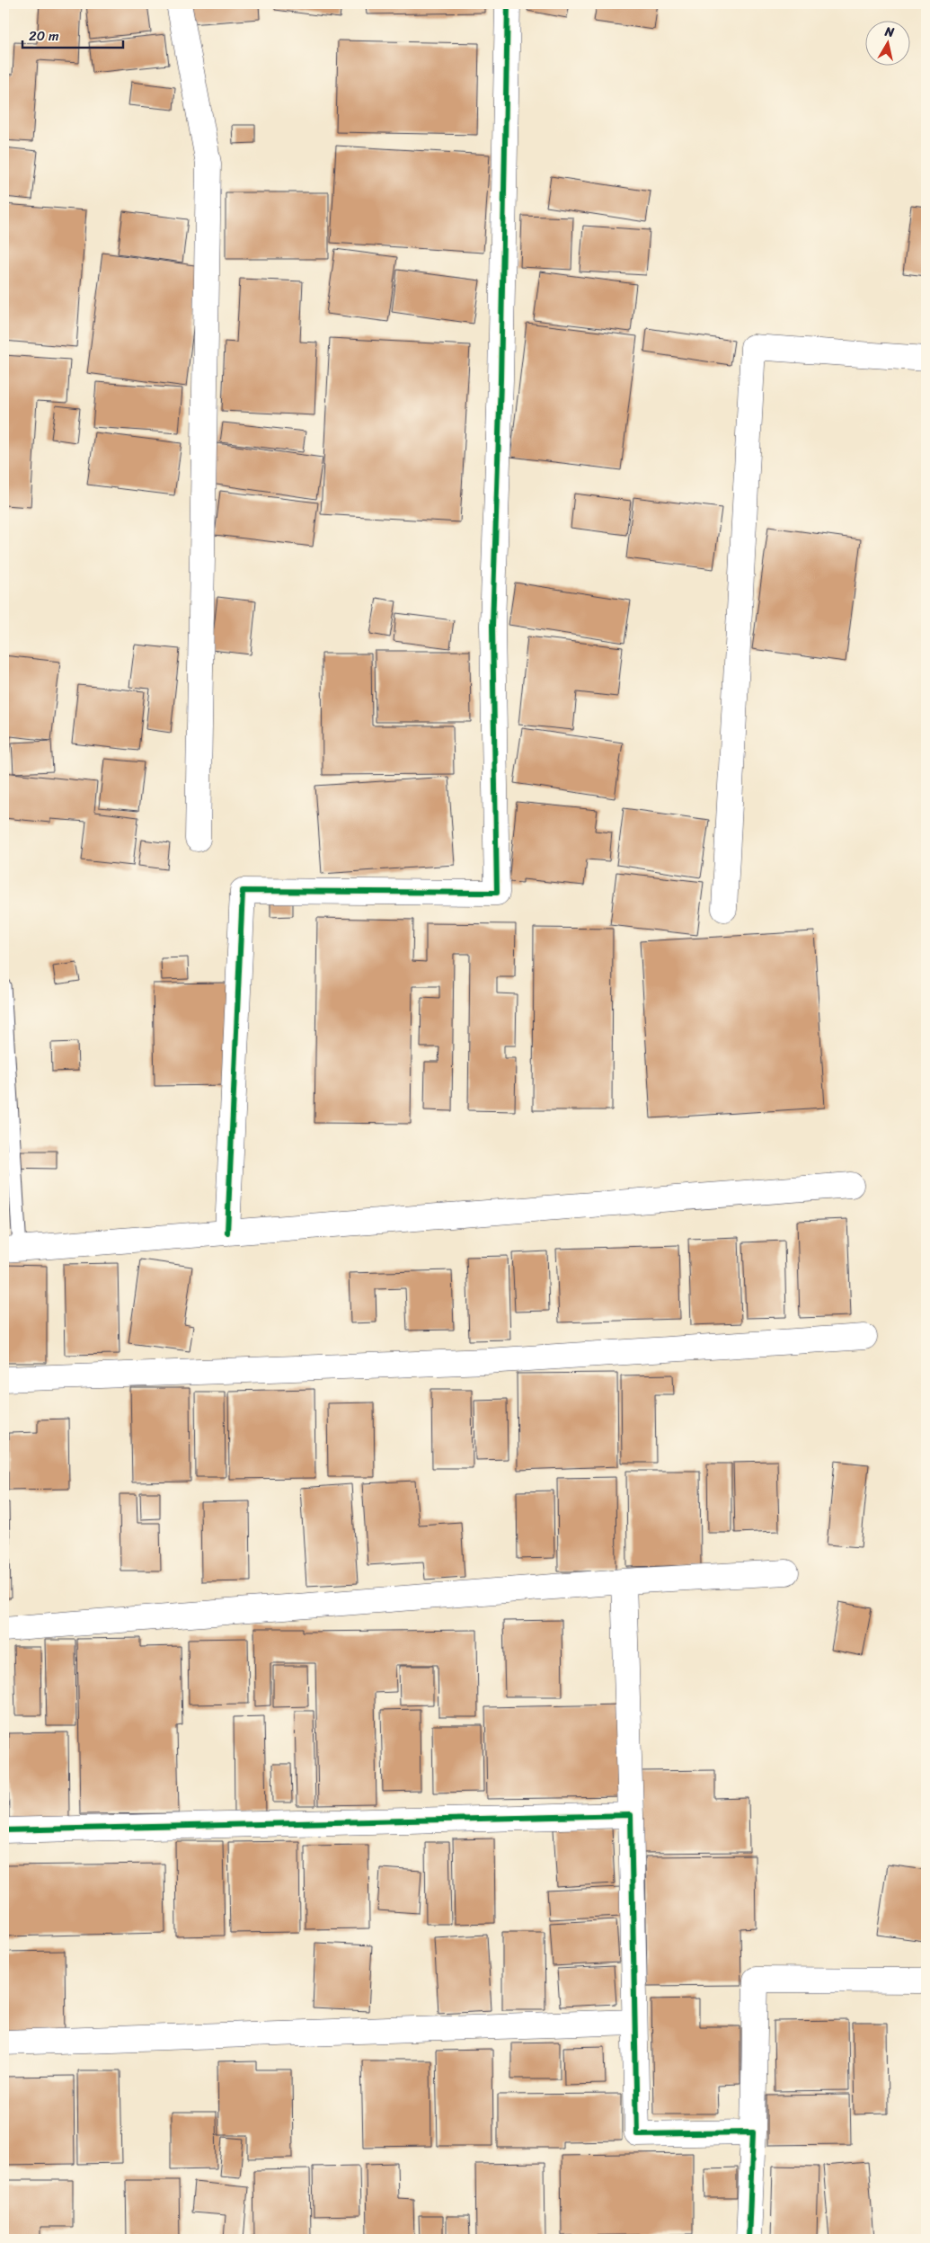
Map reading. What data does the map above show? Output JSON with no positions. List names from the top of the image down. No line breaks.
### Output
{"scale_bar":"20 m","north":"top"}
